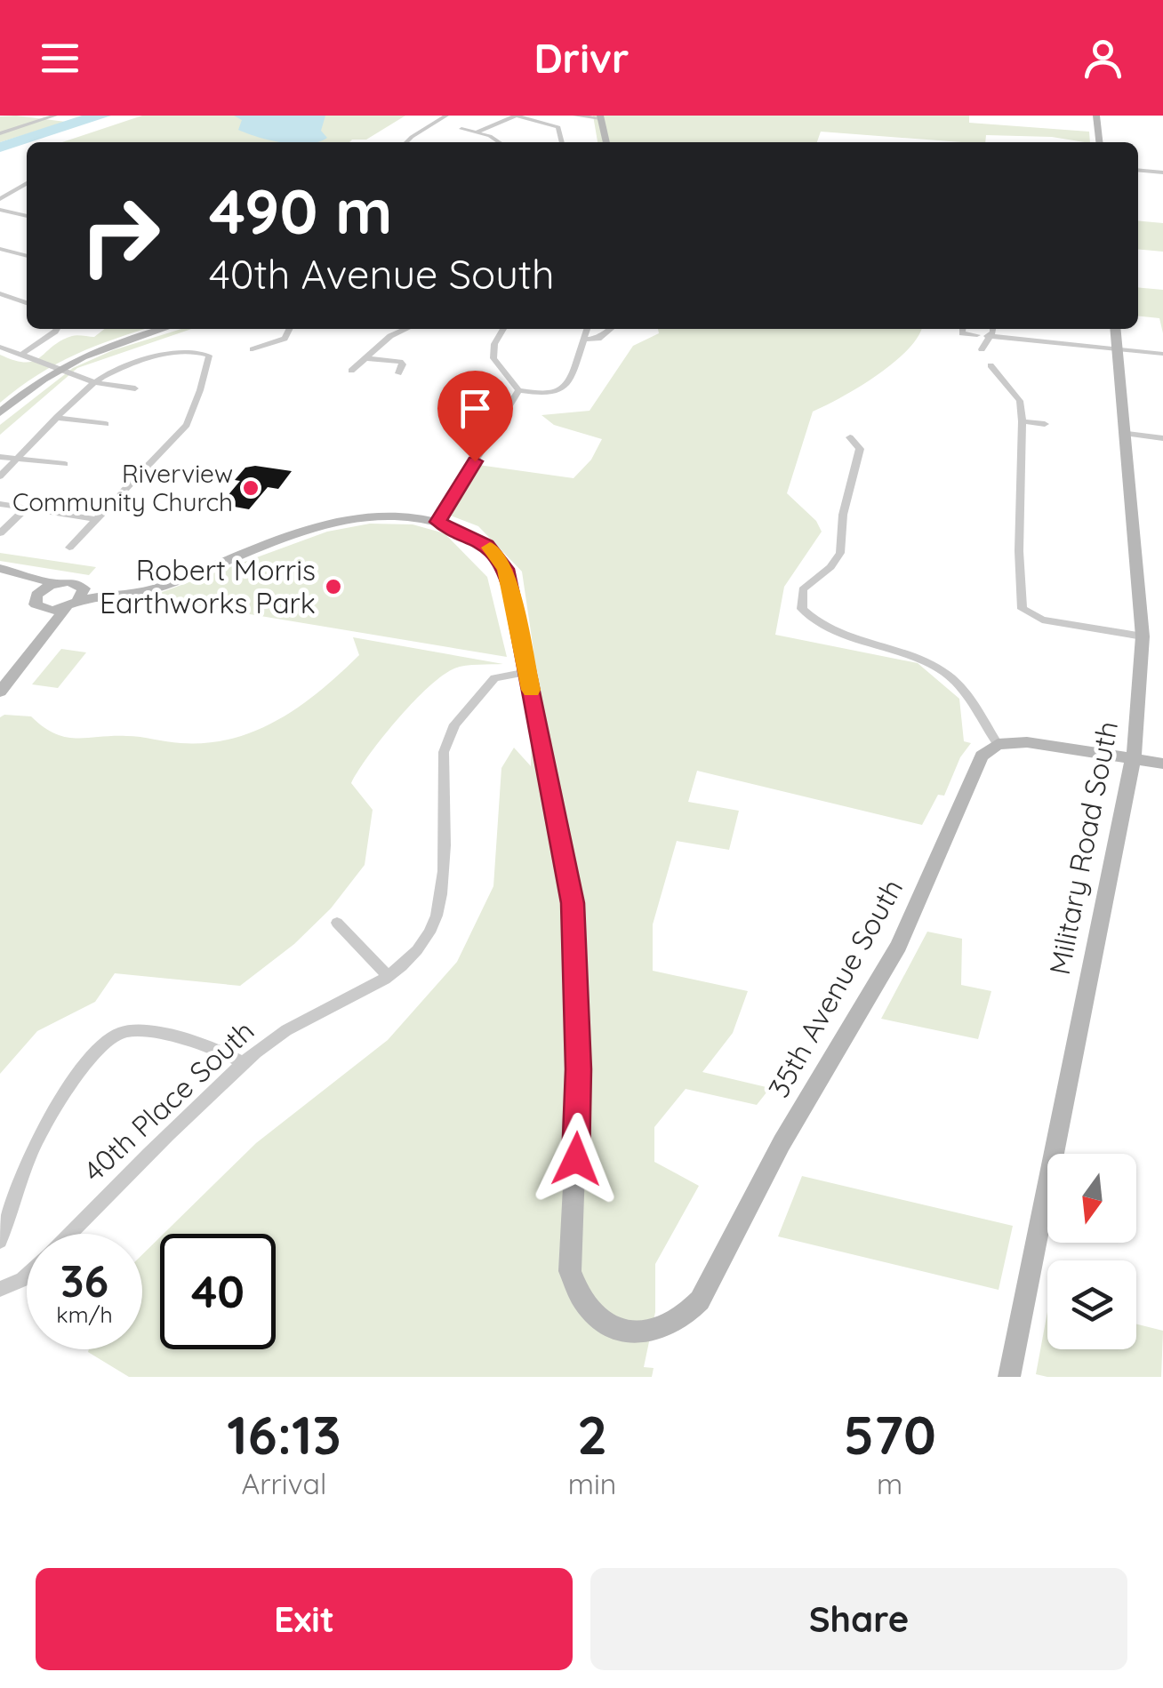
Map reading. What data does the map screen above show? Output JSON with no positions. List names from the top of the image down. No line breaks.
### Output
{"streets":{"street":["Military Road South","35th Avenue South","40th Place South"]},"crossings":[["35th Avenue South","40th Place South"]],"places":["Riverview Community Church","Robert Morris Earthworks Park"],"north":"bottom","page":{"header":"Drivr","turn":["490 m","40th Avenue South"],"speed":"36 km/h","limit":"40","eta":["16:13","Arrival","2","min","570","m"],"buttons":["Exit","Share"]}}
